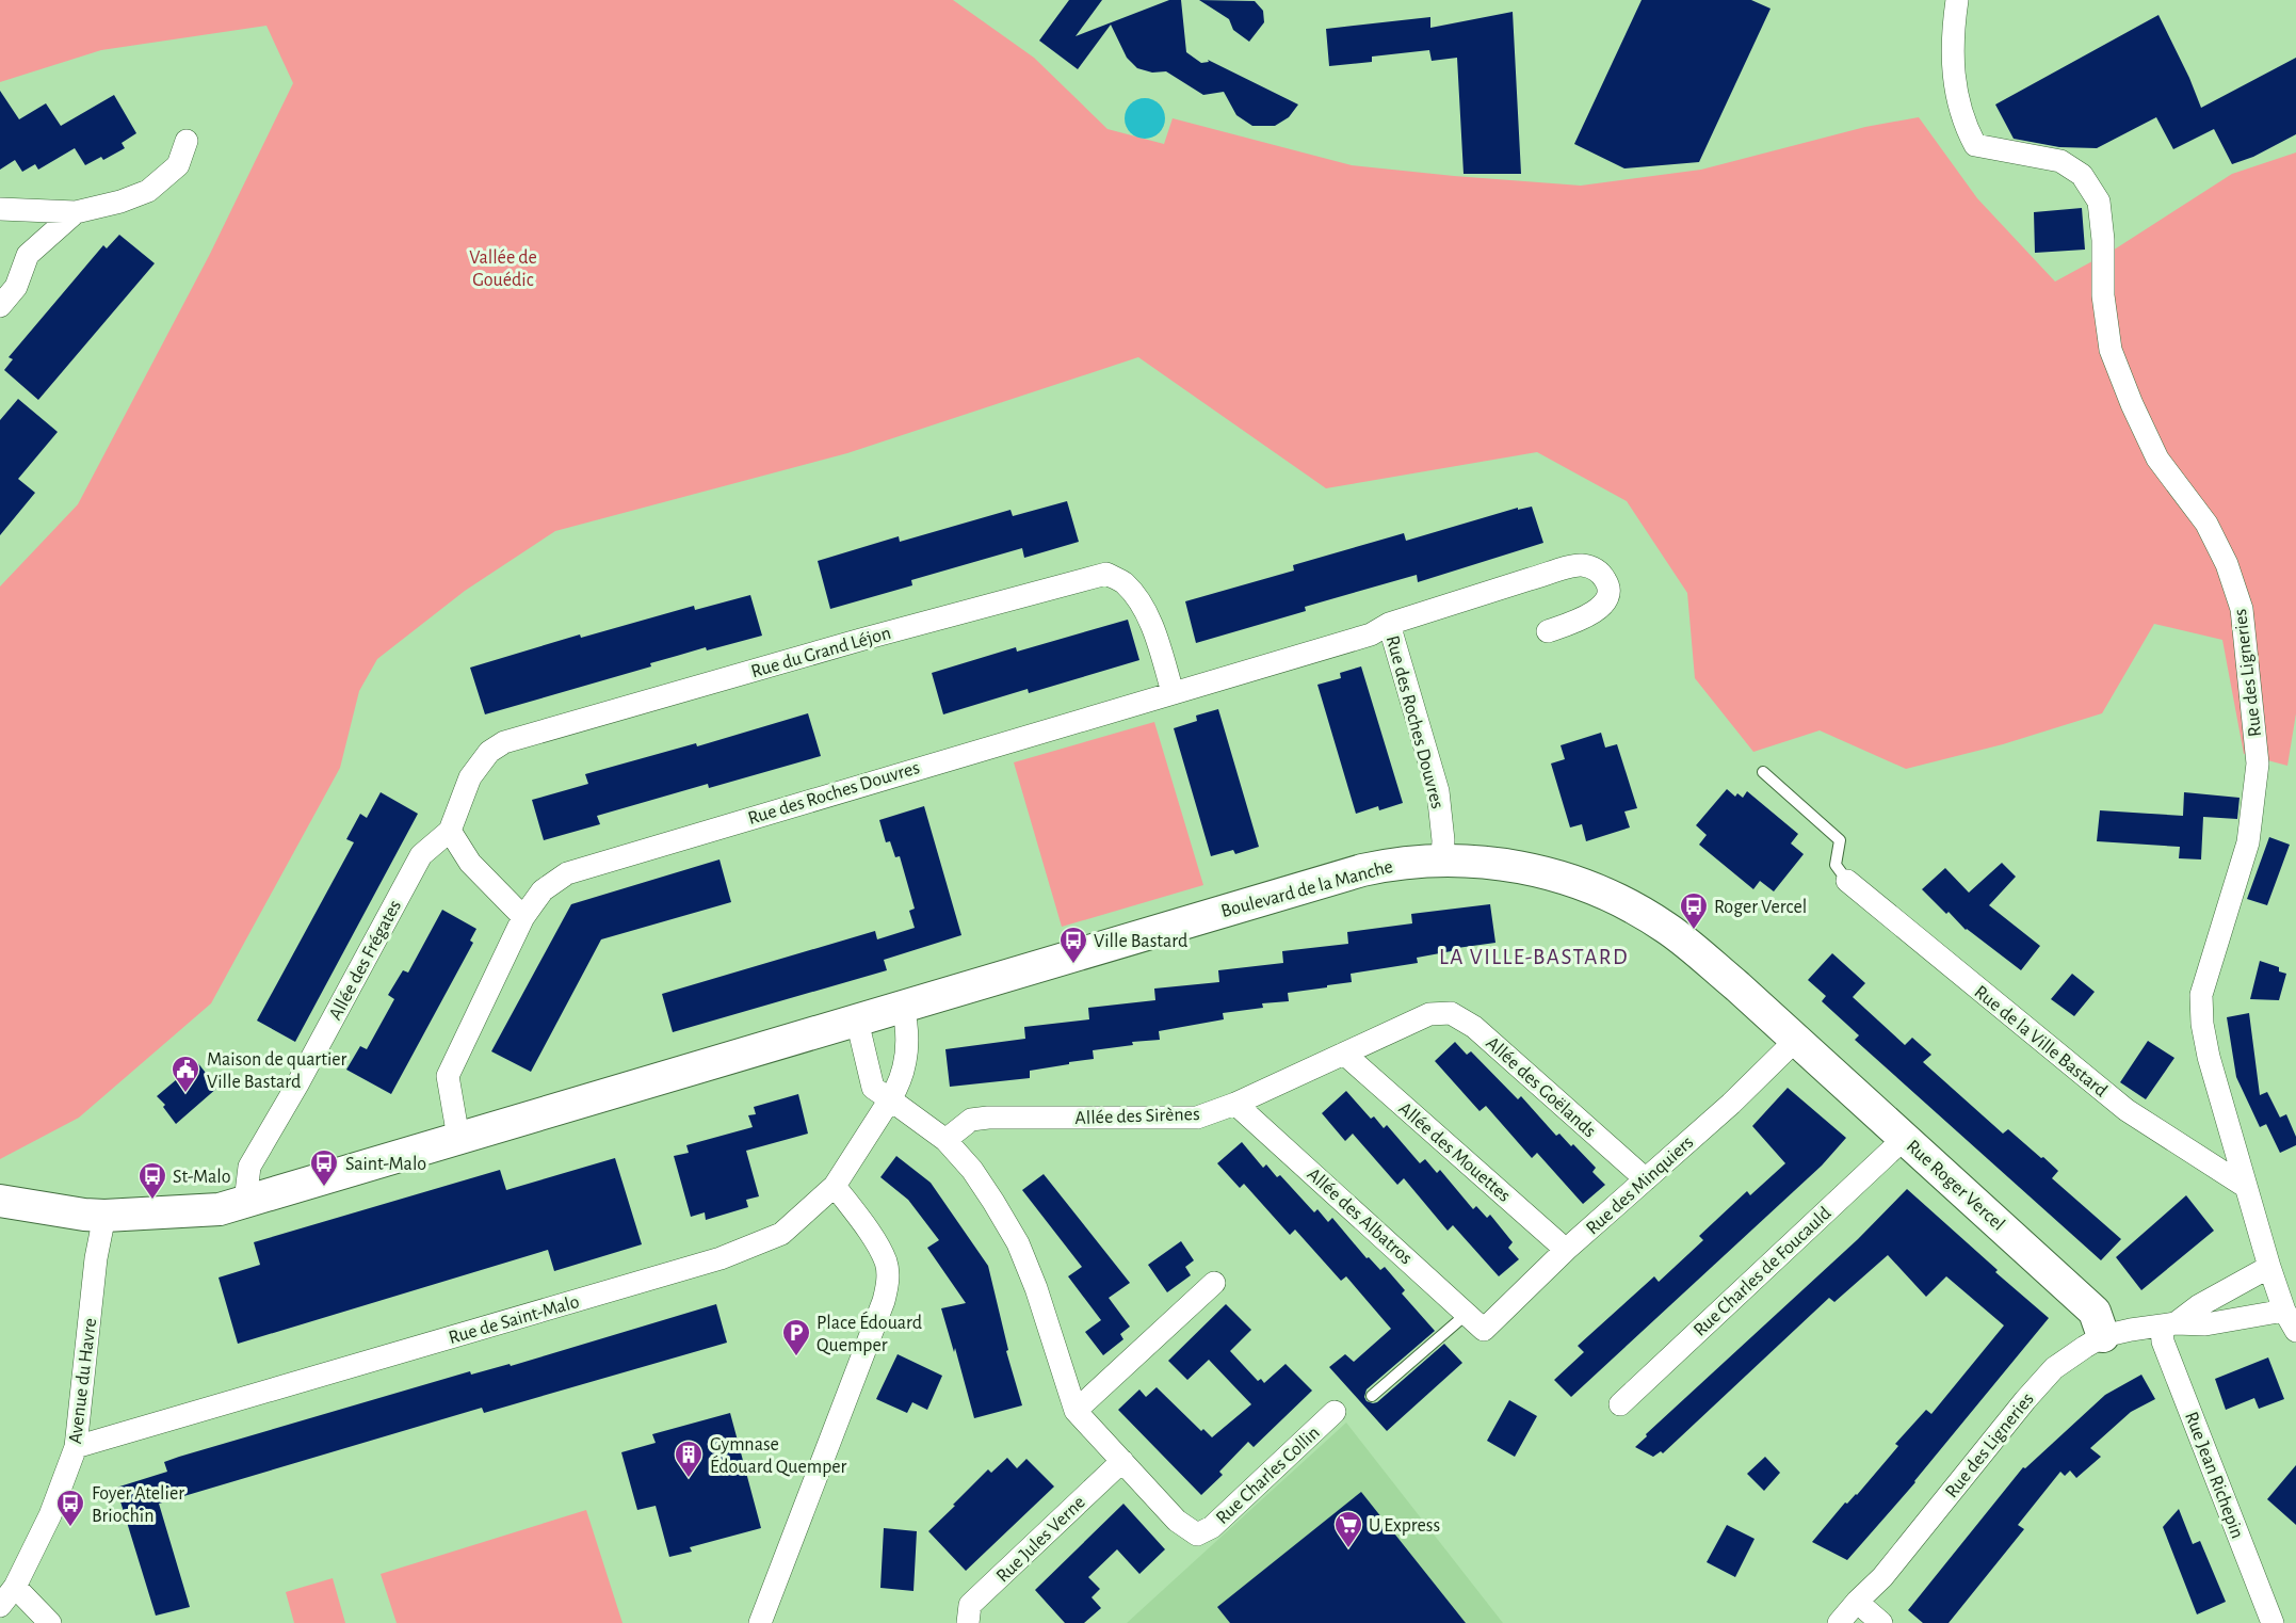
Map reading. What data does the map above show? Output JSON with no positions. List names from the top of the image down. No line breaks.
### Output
{"streets":{"street":["Rue du Grand Léjon","Rue des Ligneries","Rue des Roches Douvres","Boulevard de la Manche","Allée des Frégates","Rue de la Ville Bastard","Allée des Goëlands","Allée des Sirènes","Allée des Mouettes","Rue des Minquiers","Rue Roger Vercel","Allée des Albatros","Rue Charles de Foucauld","Rue de Saint-Malo","Avenue du Havre","Rue Charles Collin","Rue Jean Richepin","Rue Jules Verne"]},"crossings":[["Rue du Grand Léjon","Rue des Roches Douvres"],["Rue du Grand Léjon","Allée des Frégates"],["Rue des Ligneries","Rue de la Ville Bastard"],["Rue des Ligneries","Rue Roger Vercel"],["Rue des Ligneries","Rue Jean Richepin"],["Rue des Roches Douvres","Boulevard de la Manche"],["Boulevard de la Manche","Allée des Frégates"],["Boulevard de la Manche","Rue des Minquiers"],["Boulevard de la Manche","Rue Roger Vercel"],["Boulevard de la Manche","Rue de Saint-Malo"],["Boulevard de la Manche","Avenue du Havre"],["Allée des Goëlands","Allée des Sirènes"],["Allée des Goëlands","Rue des Minquiers"],["Allée des Sirènes","Allée des Mouettes"],["Allée des Sirènes","Allée des Albatros"],["Allée des Mouettes","Rue des Minquiers"],["Rue des Minquiers","Rue Roger Vercel"],["Rue des Minquiers","Allée des Albatros"],["Rue Roger Vercel","Rue Charles de Foucauld"],["Rue de Saint-Malo","Avenue du Havre"],["Rue Charles Collin","Rue Jules Verne"]],"districts":["LA VILLE-BASTARD"],"parks":["Vallée de Gouédic"],"places":{"bus stop":["Roger Vercel","Ville Bastard","Saint-Malo","St-Malo","Foyer Atelier Briochin"],"public building":["Maison de quartier Ville Bastard"],"parking":["Place Édouard Quemper"],"building":["Gymnase Édouard Quemper"],"supermarket":["U Express"]}}
